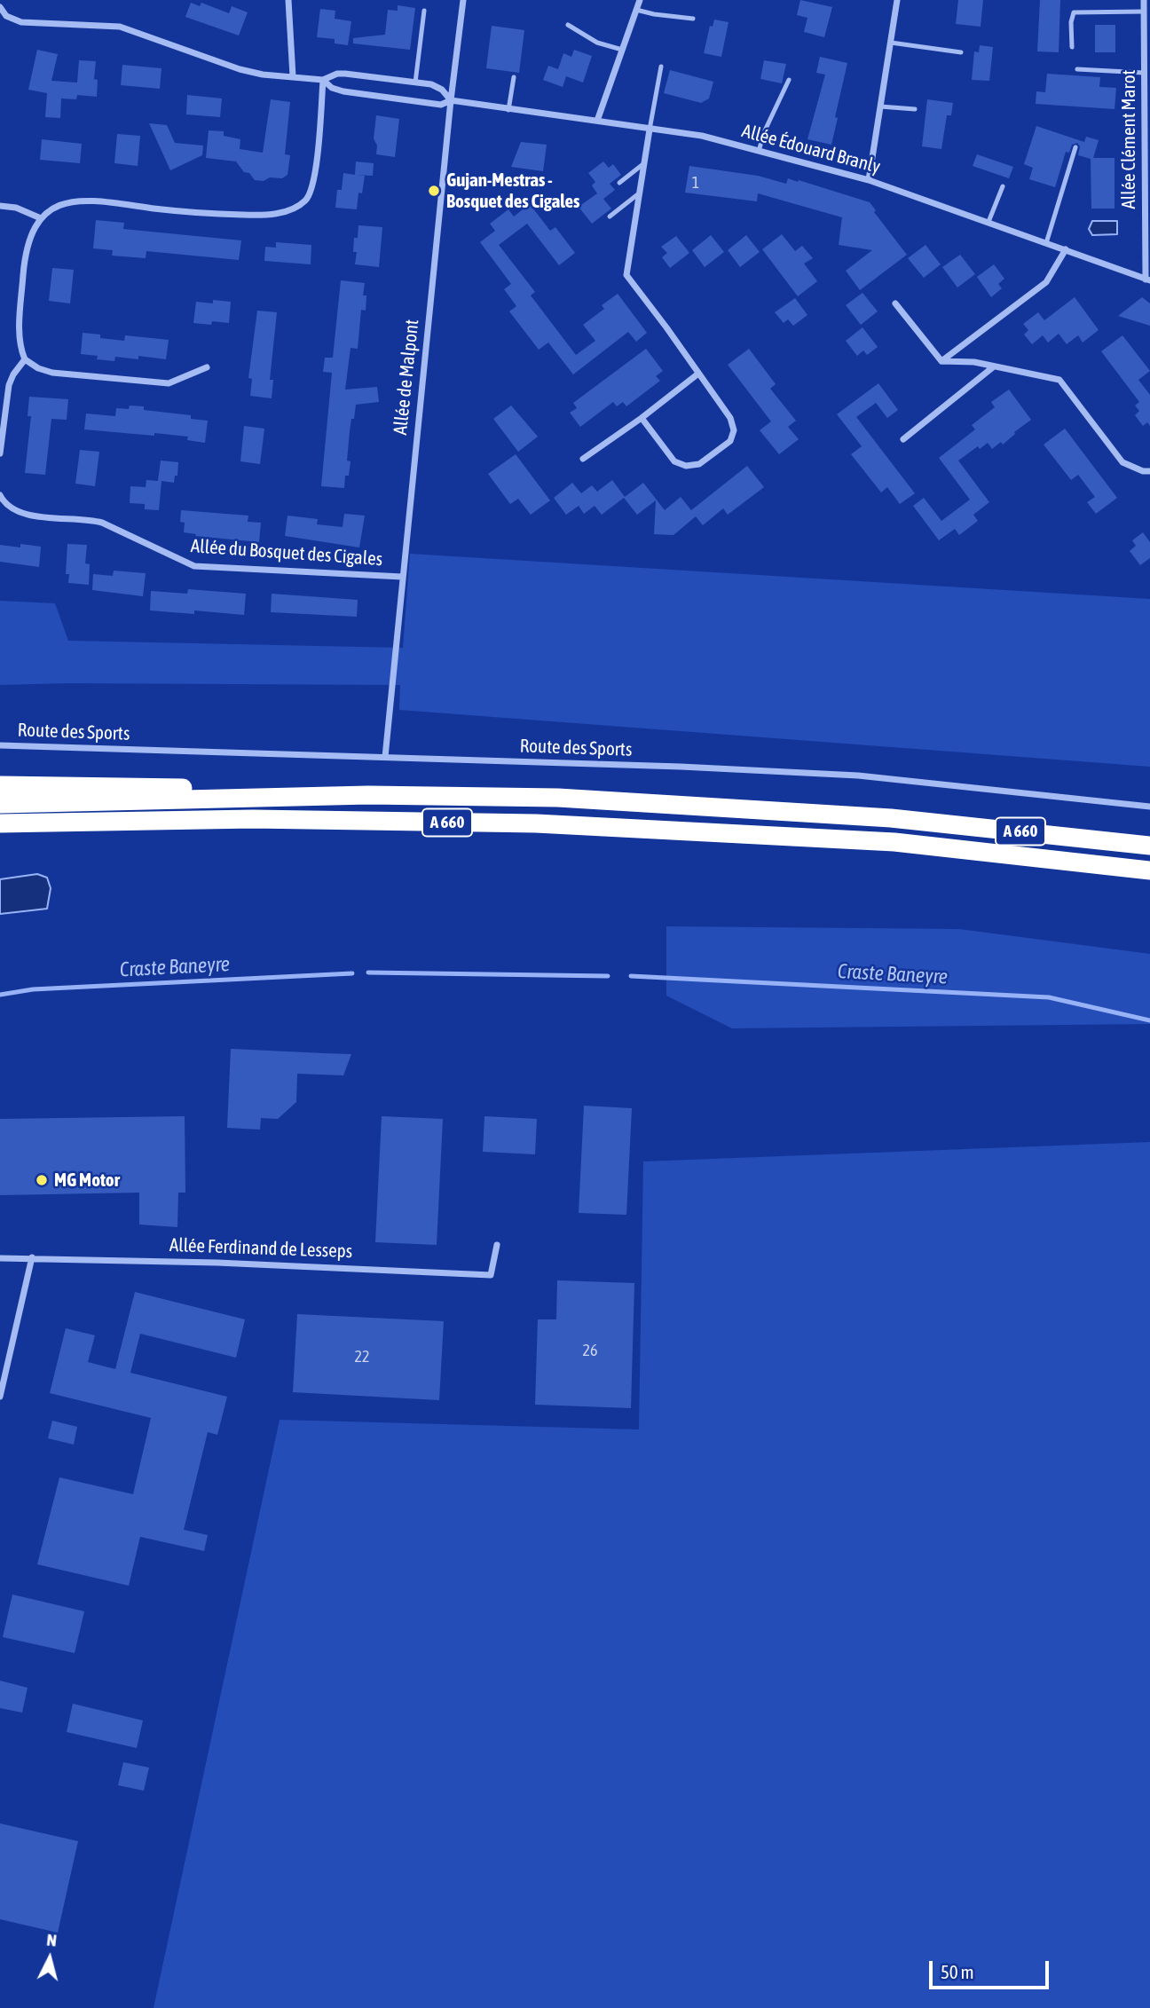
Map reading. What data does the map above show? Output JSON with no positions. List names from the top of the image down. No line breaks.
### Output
{"streets":{"highway":["A 660"],"street":["Allée Clément Marot","Allée Édouard Branly","Allée de Malpont","Allée du Bosquet des Cigales","Route des Sports","Allée Ferdinand de Lesseps"]},"crossings":[["Allée Clément Marot","Allée Édouard Branly"],["Allée Édouard Branly","Allée de Malpont"],["Allée de Malpont","Allée du Bosquet des Cigales"],["Allée de Malpont","Route des Sports"]],"water":["Craste Baneyre"],"places":["Gujan-Mestras - Bosquet des Cigales","MG Motor"],"house_numbers":["1","26","22"],"scale_bar":"50 m","north":"top"}
